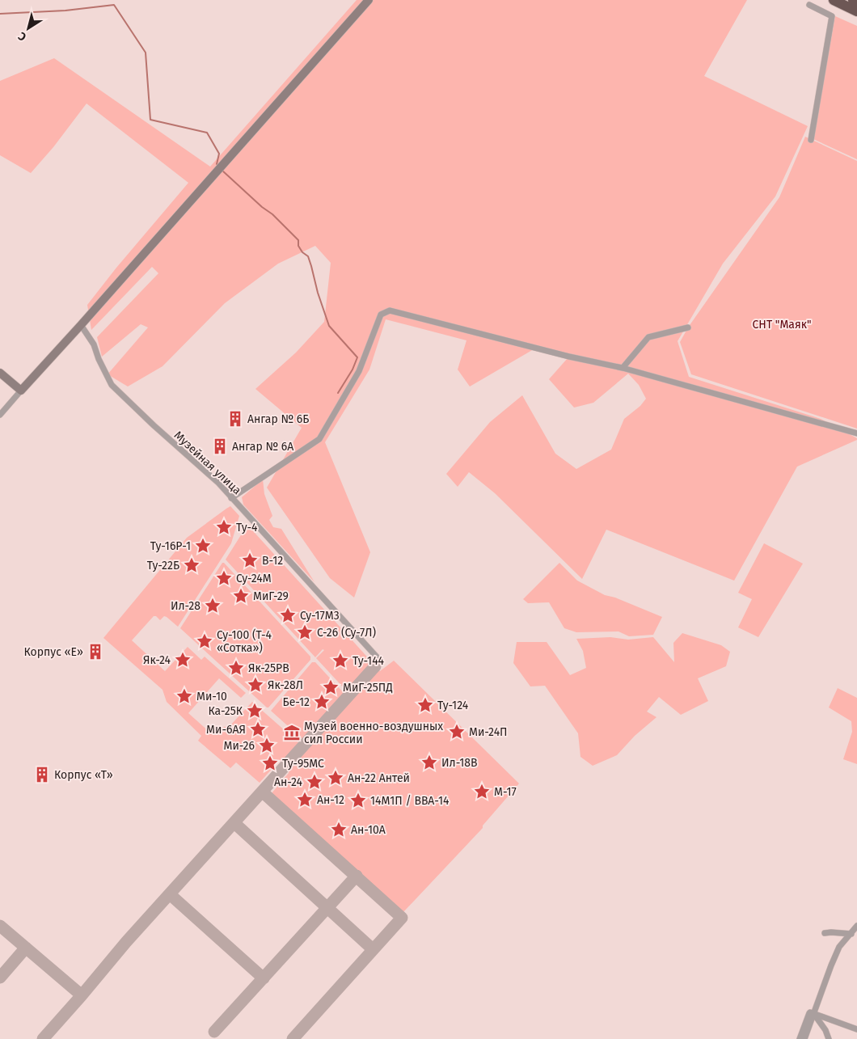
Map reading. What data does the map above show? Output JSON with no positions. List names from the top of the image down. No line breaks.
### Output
{"streets":{"street":["Музейная улица"]},"parks":["СНТ \"Маяк\""],"places":{"building":["Ангар № 6Б","Ангар № 6А","Корпус «Е»","Корпус «Т»"],"place":["Ту-4","Ту-16Р-1","В-12","Ту-22Б","Су-24М","МиГ-29","Ил-28","Су-17М3","С-26 (Су-7Л)","Су-100 (Т-4 «Сотка»)","Як-24","Ту-144","Як-25РВ","Як-28Л","МиГ-25ПД","Ми-10","Бе-12","Ту-124","Ка-25К","Ми-6АЯ","Ми-24П","Ми-26","Ил-18В","Ту-95МС","Ан-22 Антей","Ан-24","М-17","Ан-12","14М1П / ВВА-14","Ан-10А"],"museum":["Музей военно-воздушных сил России"]},"north":"bottom left"}
